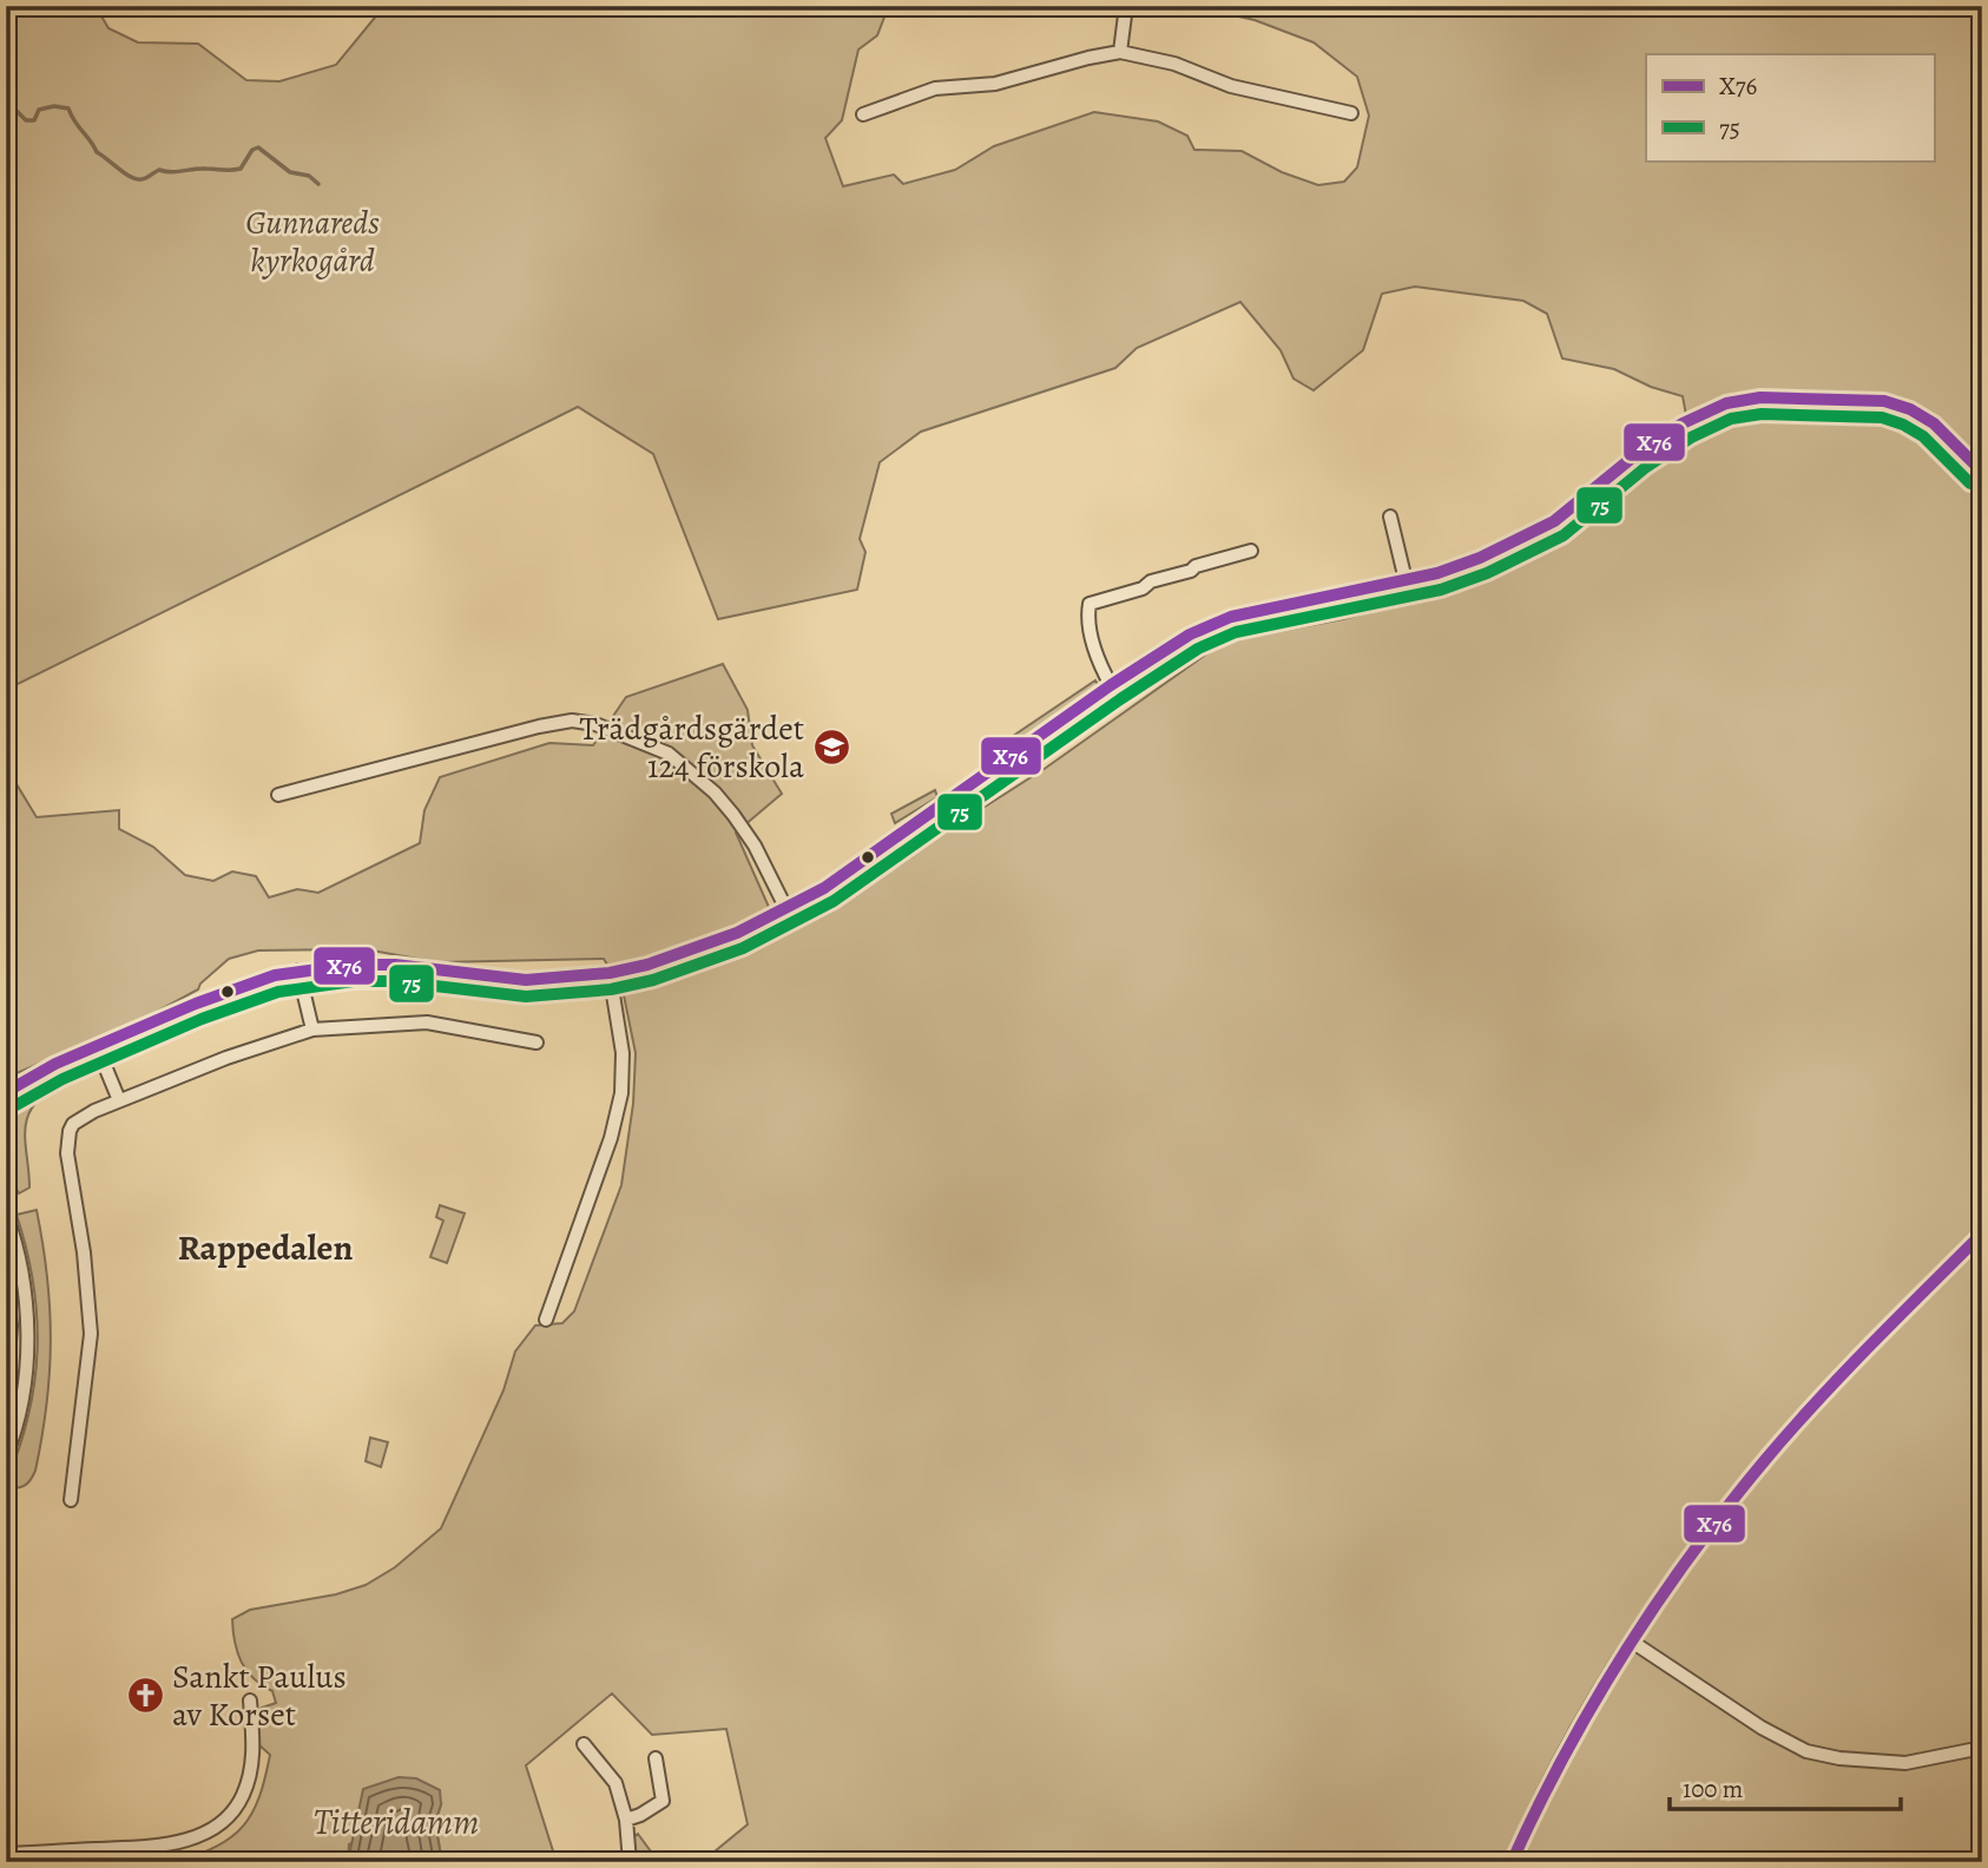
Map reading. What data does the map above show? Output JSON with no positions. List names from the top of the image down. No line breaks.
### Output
{"districts":["Rappedalen"],"water":["Titteridamm"],"parks":["Gunnareds kyrkogård"],"places":{"school or university":["Trädgårdsgärdet 124 förskola"],"church":["Sankt Paulus av Korset"]},"lines":["transit line X76","transit line 75"],"legend":["X76","75"],"scale_bar":"100 m"}
